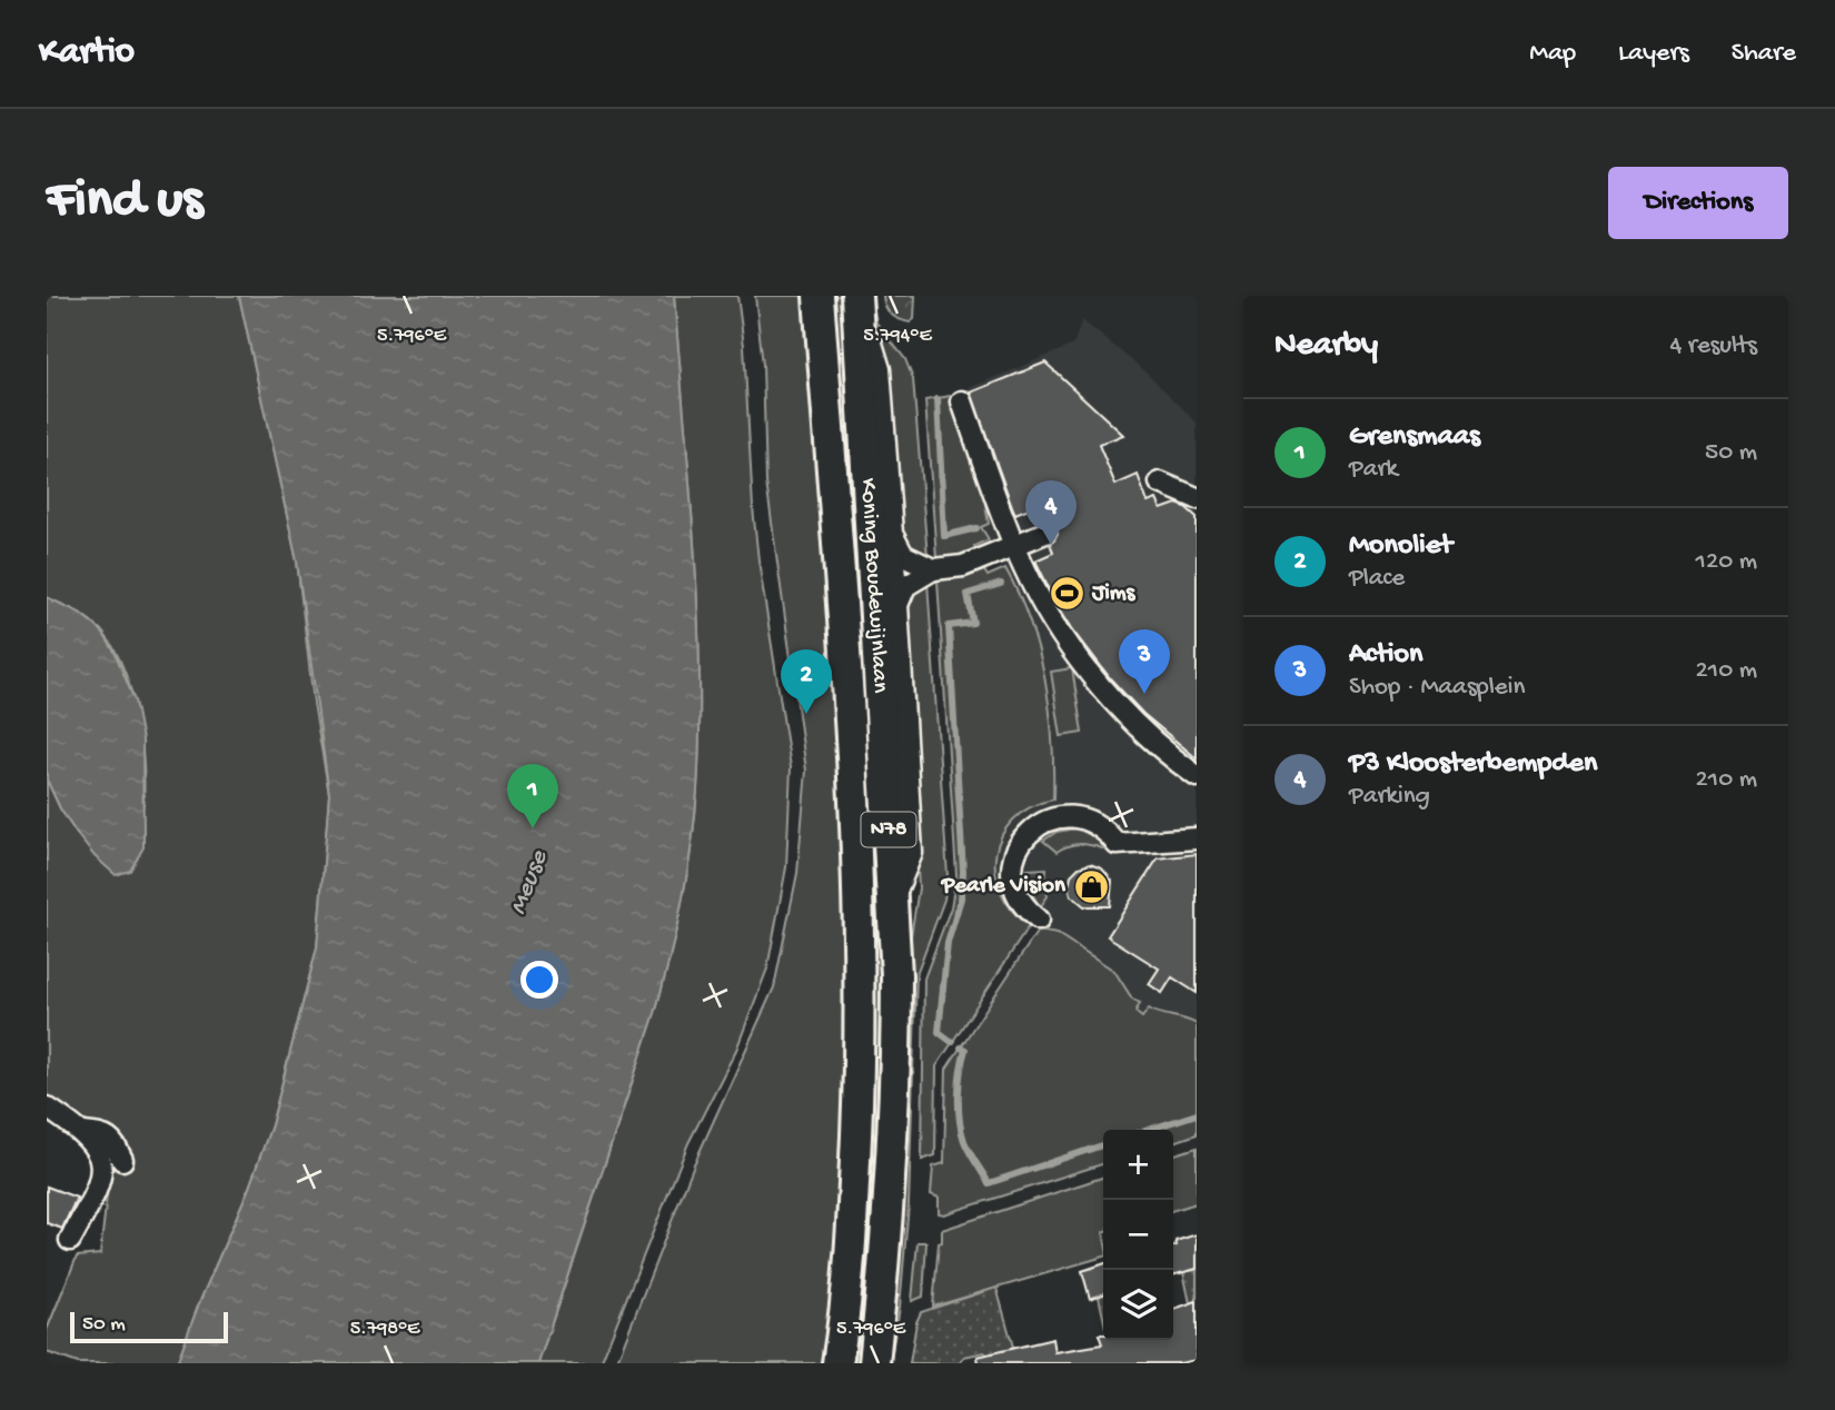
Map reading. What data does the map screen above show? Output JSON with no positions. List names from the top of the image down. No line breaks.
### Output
{"streets":{"main road":["Koning Boudewijnlaan","N78"]},"water":["Meuse"],"places":{"sports":["Jims"],"shop":["Pearle Vision"]},"scale_bar":"50 m","page":{"header":"Kartio","nav":["Map","Layers","Share"],"buttons":"Directions","title":"Find us","heading":["Nearby","4 results"],"list":[{"mark":"1","name":"Grensmaas","note":"Park","value":"50 m"},{"mark":"2","name":"Monoliet","note":"Place","value":"120 m"},{"mark":"3","name":"Action","note":"Shop · Maasplein","value":"210 m"},{"mark":"4","name":"P3 Kloosterbempden","note":"Parking","value":"210 m"}],"pins":["4","3","2","1"],"map_buttons":["+","−"],"scale":"50 m"},"coordinates":["5.796°E","5.794°E","5.798°E"]}
